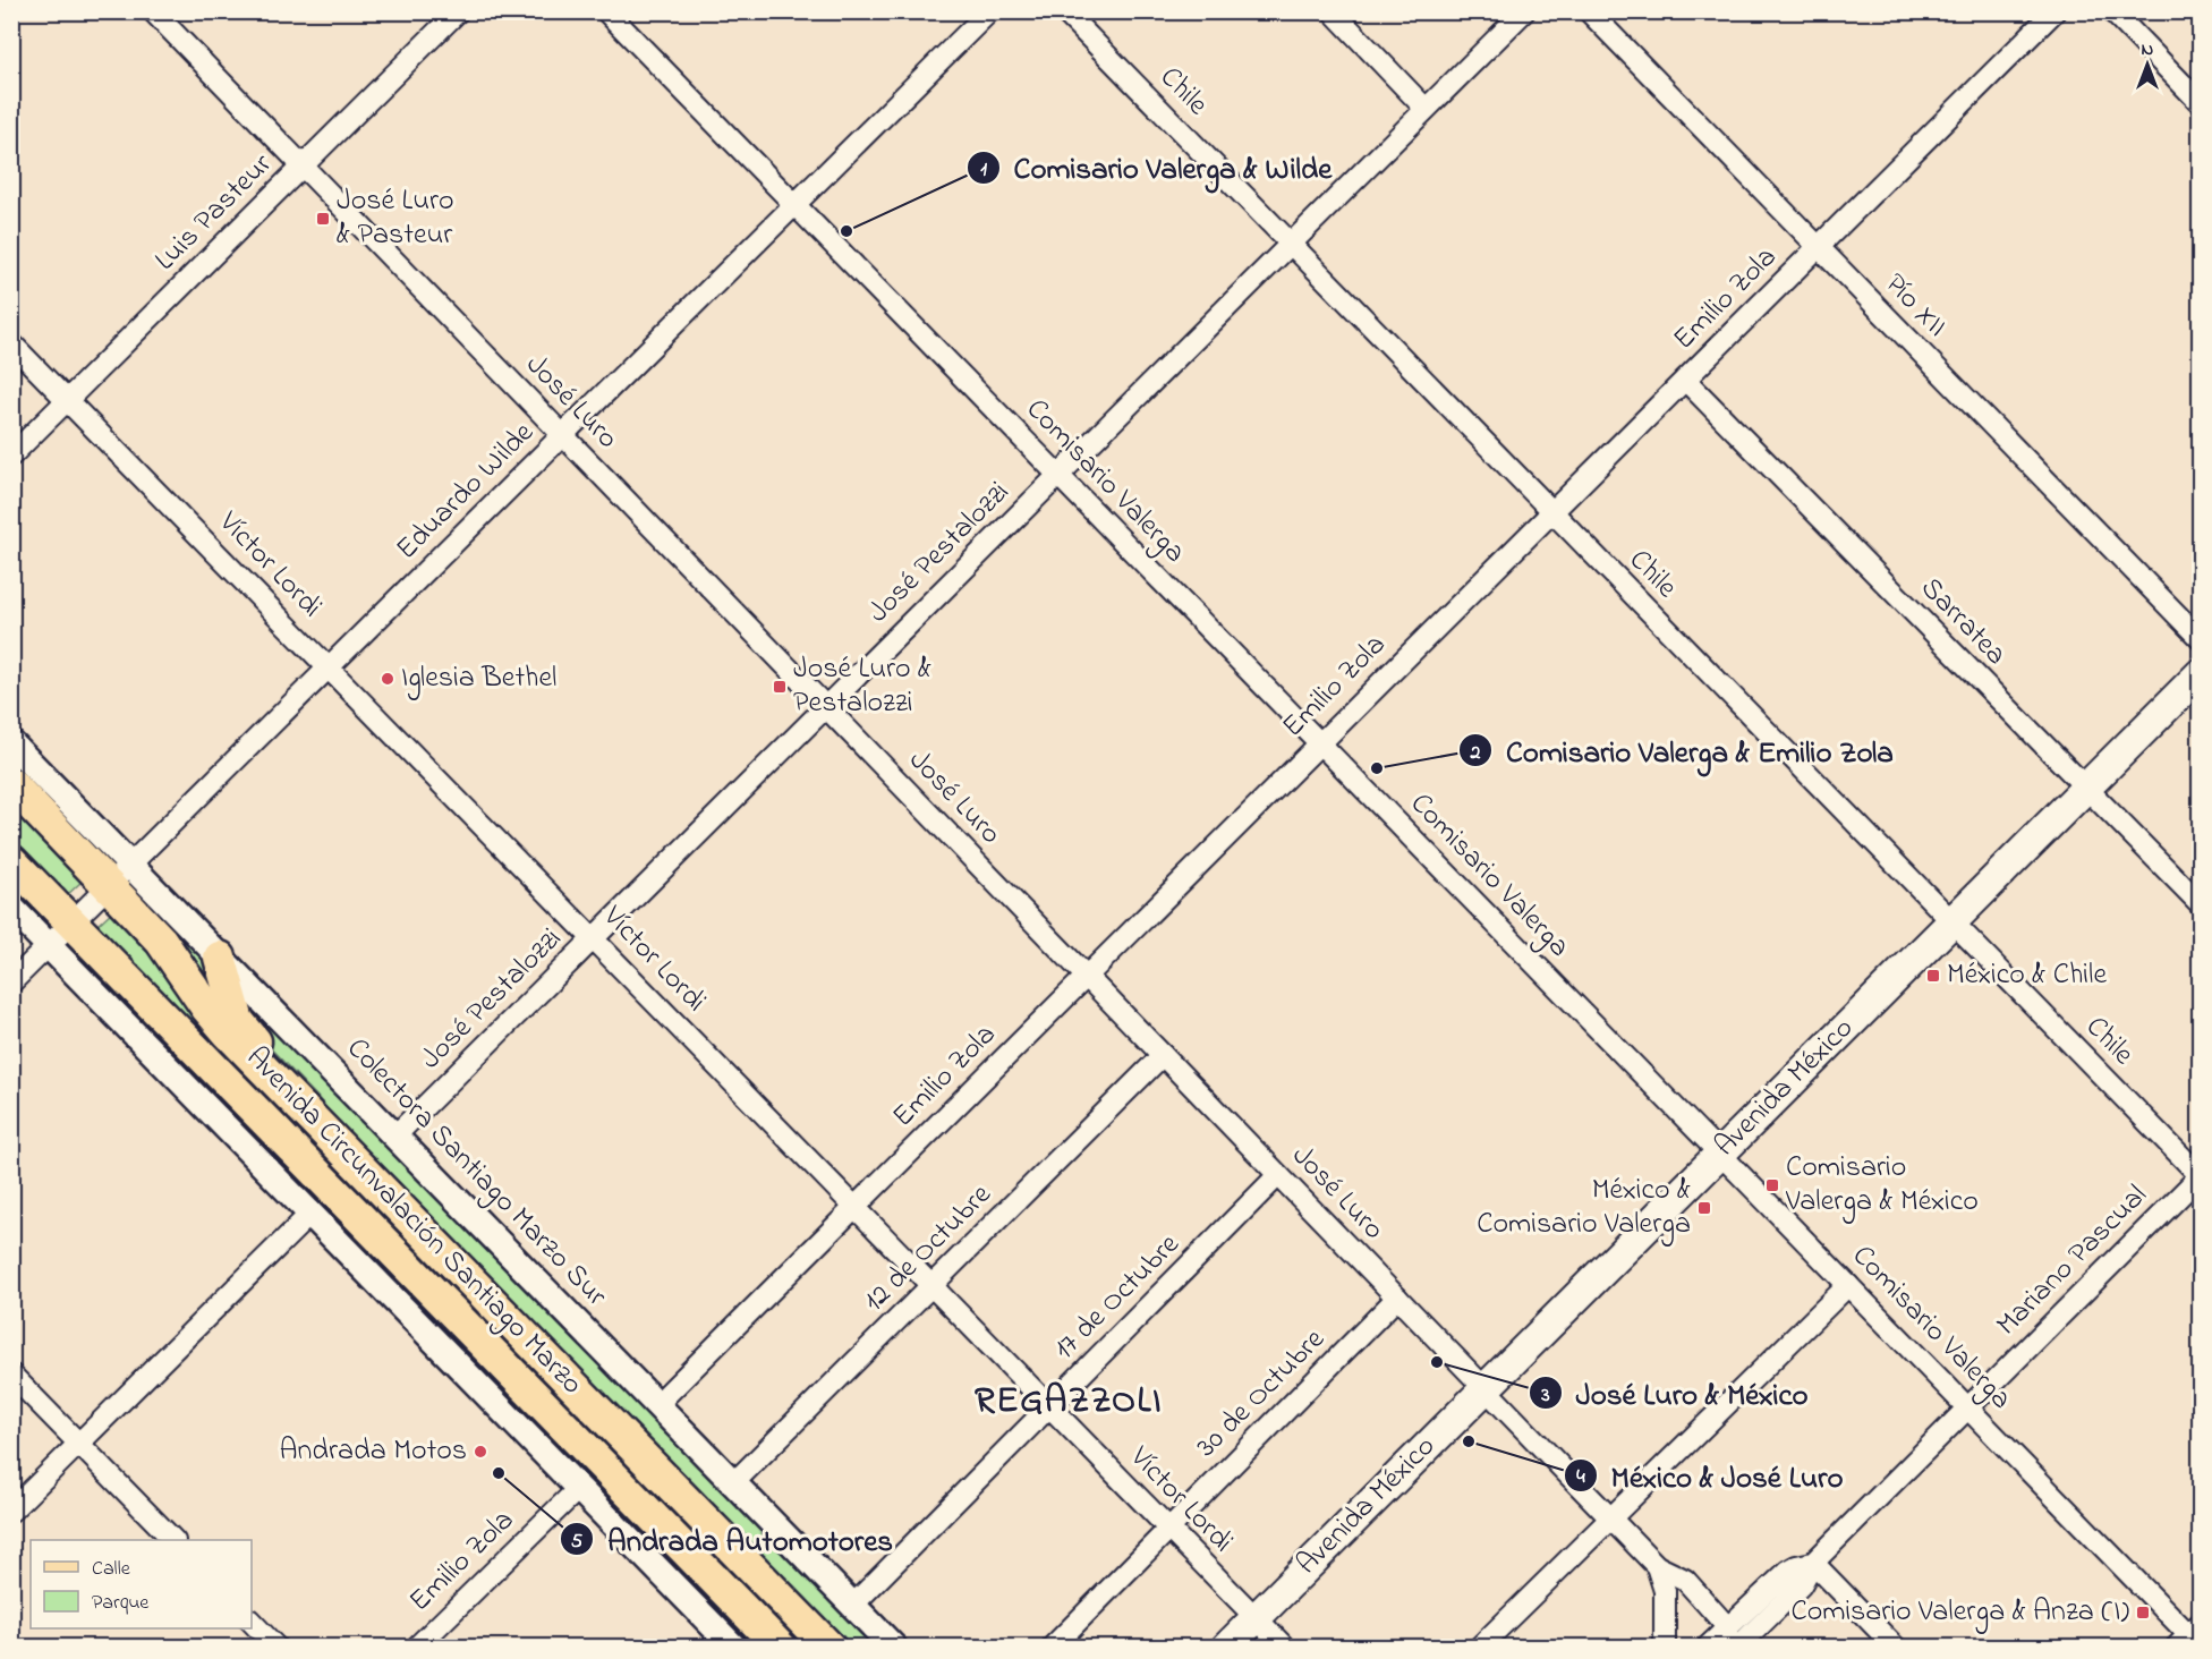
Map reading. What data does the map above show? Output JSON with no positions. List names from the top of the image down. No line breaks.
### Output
{"streets":{"main road":["Avenida México","Avenida Circunvalación Santiago Marzo"],"street":["Chile","Luis Pasteur","Emilio Zola","Pío XII","José Luro","Comisario Valerga","Eduardo Wilde","José Pestalozzi","Víctor Lordi","Sarratea","Colectora Santiago Marzo Sur","12 de Octubre","Mariano Pascual","17 de Octubre","30 de Octubre"]},"crossings":[["Chile","Emilio Zola"],["Chile","José Pestalozzi"],["Chile","Avenida México"],["Chile","Mariano Pascual"],["Luis Pasteur","José Luro"],["Luis Pasteur","Víctor Lordi"],["Emilio Zola","Pío XII"],["Emilio Zola","José Luro"],["Emilio Zola","Comisario Valerga"],["Emilio Zola","Víctor Lordi"],["Emilio Zola","Sarratea"],["Emilio Zola","Colectora Santiago Marzo Sur"],["José Luro","Eduardo Wilde"],["José Luro","José Pestalozzi"],["José Luro","Avenida México"],["José Luro","12 de Octubre"],["José Luro","Mariano Pascual"],["José Luro","17 de Octubre"],["José Luro","30 de Octubre"],["Comisario Valerga","Eduardo Wilde"],["Comisario Valerga","José Pestalozzi"],["Comisario Valerga","Avenida México"],["Comisario Valerga","Mariano Pascual"],["Eduardo Wilde","Víctor Lordi"],["Eduardo Wilde","Colectora Santiago Marzo Sur"],["Eduardo Wilde","Avenida Circunvalación Santiago Marzo"],["José Pestalozzi","Víctor Lordi"],["José Pestalozzi","Colectora Santiago Marzo Sur"],["Víctor Lordi","Avenida México"],["Víctor Lordi","12 de Octubre"],["Víctor Lordi","17 de Octubre"],["Víctor Lordi","30 de Octubre"],["Sarratea","Avenida México"],["Colectora Santiago Marzo Sur","Avenida Circunvalación Santiago Marzo"],["Colectora Santiago Marzo Sur","12 de Octubre"],["Colectora Santiago Marzo Sur","17 de Octubre"]],"districts":["REGAZZOLI"],"places":{"transit":["José Luro & Pasteur","José Luro & Pestalozzi","México & Chile","Comisario Valerga & México","México & Comisario Valerga","Comisario Valerga & Anza (I)"],"other":["Comisario Valerga & Wilde","Iglesia Bethel","Comisario Valerga & Emilio Zola","José Luro & México","México & José Luro","Andrada Motos","Andrada Automotores"]},"legend":["Calle","Parque"],"north":"top"}
